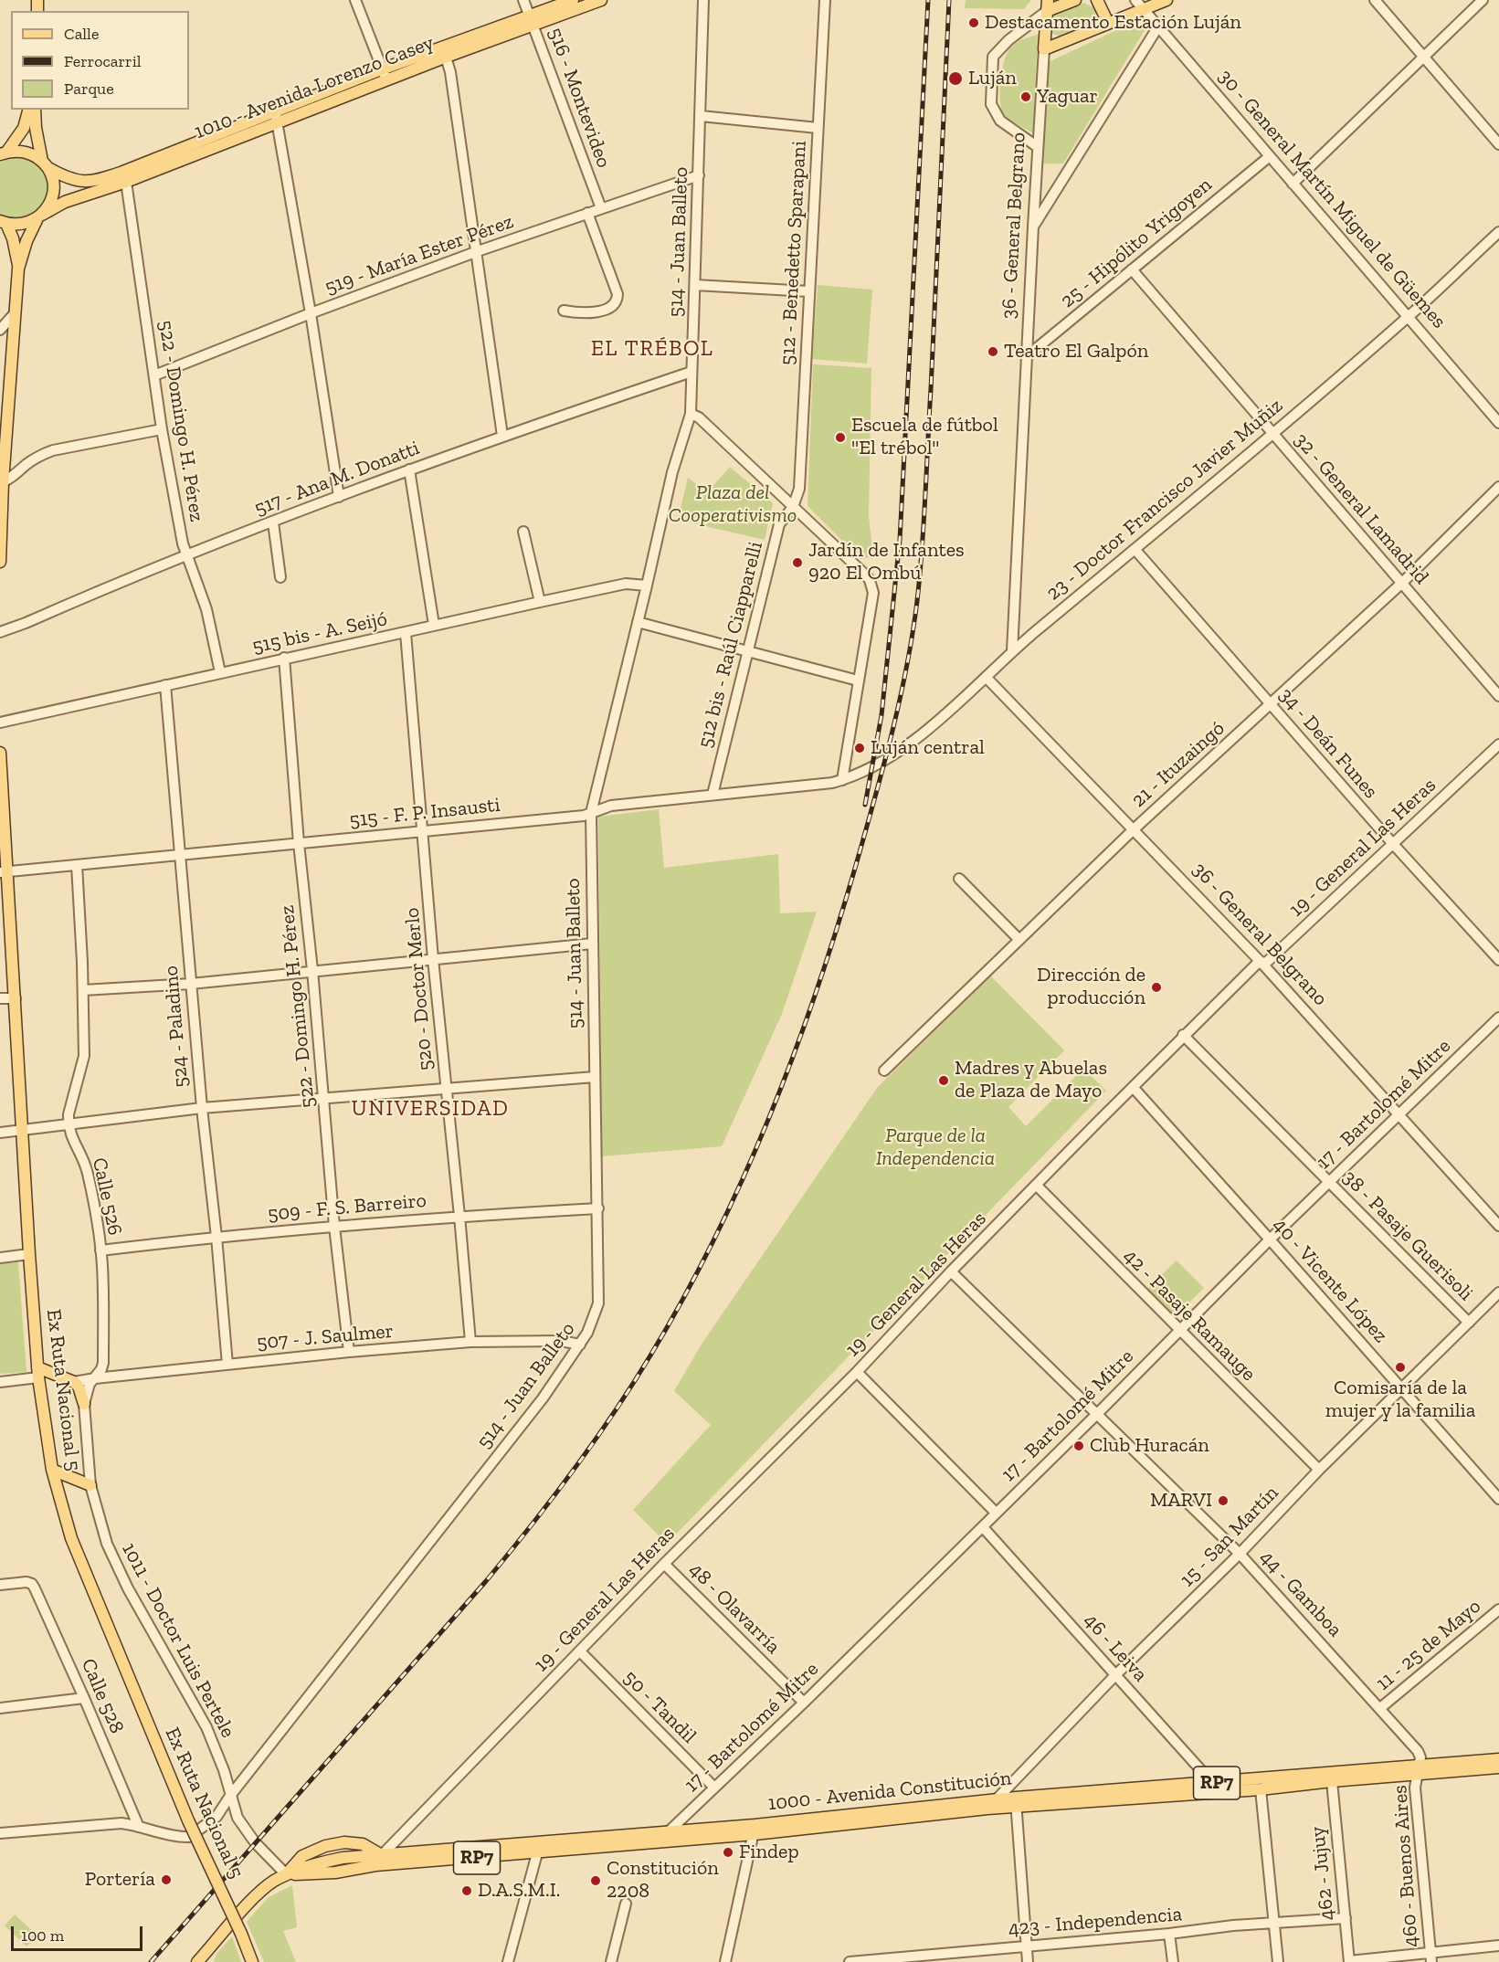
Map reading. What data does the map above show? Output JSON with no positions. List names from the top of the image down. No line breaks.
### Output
{"streets":{"main road":["1010 - Avenida Lorenzo Casey","36 - General Belgrano","Ex Ruta Nacional 5","RP7","1000 - Avenida Constitución"],"street":["516 - Montevideo","30 - General Martín Miguel de Güemes","514 - Juan Balleto","25 - Hipólito Yrigoyen","512 - Benedetto Sparapani","519 - María Ester Pérez","522 - Domingo H. Pérez","517 - Ana M. Donatti","23 - Doctor Francisco Javier Muñiz","32 - General Lamadrid","515 bis - A. Seijó","512 bis - Raúl Ciapparelli","34 - Deán Funes","21 - Ituzaingó","515 - F. P. Insausti","19 - General Las Heras","520 - Doctor Merlo","524 - Paladino","17 - Bartolomé Mitre","Calle 526","509 - F. S. Barreiro","38 - Pasaje Guerisoli","40 - Vicente López","42 - Pasaje Ramauge","507 - J. Saulmer","15 - San Martín","44 - Gamboa","48 - Olavarría","1011 - Doctor Luis Pertele","11 - 25 de Mayo","46 - Leiva","Calle 528","50 - Tandil","460 - Buenos Aires","462 - Jujuy","423 - Independencia"]},"crossings":[["1010 - Avenida Lorenzo Casey","516 - Montevideo"],["1010 - Avenida Lorenzo Casey","522 - Domingo H. Pérez"],["516 - Montevideo","519 - María Ester Pérez"],["30 - General Martín Miguel de Güemes","25 - Hipólito Yrigoyen"],["30 - General Martín Miguel de Güemes","23 - Doctor Francisco Javier Muñiz"],["36 - General Belgrano","25 - Hipólito Yrigoyen"],["36 - General Belgrano","23 - Doctor Francisco Javier Muñiz"],["36 - General Belgrano","21 - Ituzaingó"],["36 - General Belgrano","19 - General Las Heras"],["36 - General Belgrano","17 - Bartolomé Mitre"],["514 - Juan Balleto","519 - María Ester Pérez"],["514 - Juan Balleto","517 - Ana M. Donatti"],["514 - Juan Balleto","515 bis - A. Seijó"],["514 - Juan Balleto","515 - F. P. Insausti"],["514 - Juan Balleto","509 - F. S. Barreiro"],["514 - Juan Balleto","507 - J. Saulmer"],["514 - Juan Balleto","1011 - Doctor Luis Pertele"],["514 - Juan Balleto","Calle 528"],["25 - Hipólito Yrigoyen","32 - General Lamadrid"],["512 - Benedetto Sparapani","512 bis - Raúl Ciapparelli"],["519 - María Ester Pérez","522 - Domingo H. Pérez"],["522 - Domingo H. Pérez","517 - Ana M. Donatti"],["522 - Domingo H. Pérez","515 bis - A. Seijó"],["522 - Domingo H. Pérez","515 - F. P. Insausti"],["522 - Domingo H. Pérez","509 - F. S. Barreiro"],["522 - Domingo H. Pérez","507 - J. Saulmer"],["23 - Doctor Francisco Javier Muñiz","32 - General Lamadrid"],["23 - Doctor Francisco Javier Muñiz","34 - Deán Funes"],["23 - Doctor Francisco Javier Muñiz","515 - F. P. Insausti"],["32 - General Lamadrid","21 - Ituzaingó"],["515 bis - A. Seijó","520 - Doctor Merlo"],["515 bis - A. Seijó","524 - Paladino"],["512 bis - Raúl Ciapparelli","515 - F. P. Insausti"],["34 - Deán Funes","21 - Ituzaingó"],["34 - Deán Funes","19 - General Las Heras"],["515 - F. P. Insausti","520 - Doctor Merlo"],["515 - F. P. Insausti","524 - Paladino"],["515 - F. P. Insausti","Ex Ruta Nacional 5"],["19 - General Las Heras","38 - Pasaje Guerisoli"],["19 - General Las Heras","40 - Vicente López"],["19 - General Las Heras","42 - Pasaje Ramauge"],["19 - General Las Heras","44 - Gamboa"],["19 - General Las Heras","48 - Olavarría"],["19 - General Las Heras","50 - Tandil"],["19 - General Las Heras","1000 - Avenida Constitución"],["520 - Doctor Merlo","509 - F. S. Barreiro"],["520 - Doctor Merlo","507 - J. Saulmer"],["524 - Paladino","509 - F. S. Barreiro"],["524 - Paladino","507 - J. Saulmer"],["17 - Bartolomé Mitre","38 - Pasaje Guerisoli"],["17 - Bartolomé Mitre","40 - Vicente López"],["17 - Bartolomé Mitre","42 - Pasaje Ramauge"],["17 - Bartolomé Mitre","44 - Gamboa"],["17 - Bartolomé Mitre","48 - Olavarría"],["17 - Bartolomé Mitre","46 - Leiva"],["17 - Bartolomé Mitre","50 - Tandil"],["17 - Bartolomé Mitre","1000 - Avenida Constitución"],["Calle 526","509 - F. S. Barreiro"],["Calle 526","507 - J. Saulmer"],["Calle 526","1011 - Doctor Luis Pertele"],["38 - Pasaje Guerisoli","15 - San Martín"],["40 - Vicente López","15 - San Martín"],["42 - Pasaje Ramauge","15 - San Martín"],["15 - San Martín","44 - Gamboa"],["15 - San Martín","46 - Leiva"],["15 - San Martín","1000 - Avenida Constitución"],["44 - Gamboa","11 - 25 de Mayo"],["44 - Gamboa","1000 - Avenida Constitución"],["44 - Gamboa","460 - Buenos Aires"],["1011 - Doctor Luis Pertele","1000 - Avenida Constitución"],["46 - Leiva","1000 - Avenida Constitución"],["1000 - Avenida Constitución","460 - Buenos Aires"],["1000 - Avenida Constitución","462 - Jujuy"],["462 - Jujuy","423 - Independencia"]],"districts":["EL TRÉBOL","UNIVERSIDAD"],"parks":["Plaza del Cooperativismo","Parque de la Independencia"],"places":["Destacamento Estación Luján","Luján","Yaguar","Teatro El Galpón","Escuela de fútbol \"El trébol\"","Jardín de Infantes 920 El Ombú","Luján central","Dirección de producción","Madres y Abuelas de Plaza de Mayo","Comisaría de la mujer y la familia","Club Huracán","MARVI","Findep","Portería","Constitución 2208","D.A.S.M.I."],"legend":["Calle","Ferrocarril","Parque"],"scale_bar":"100 m"}
